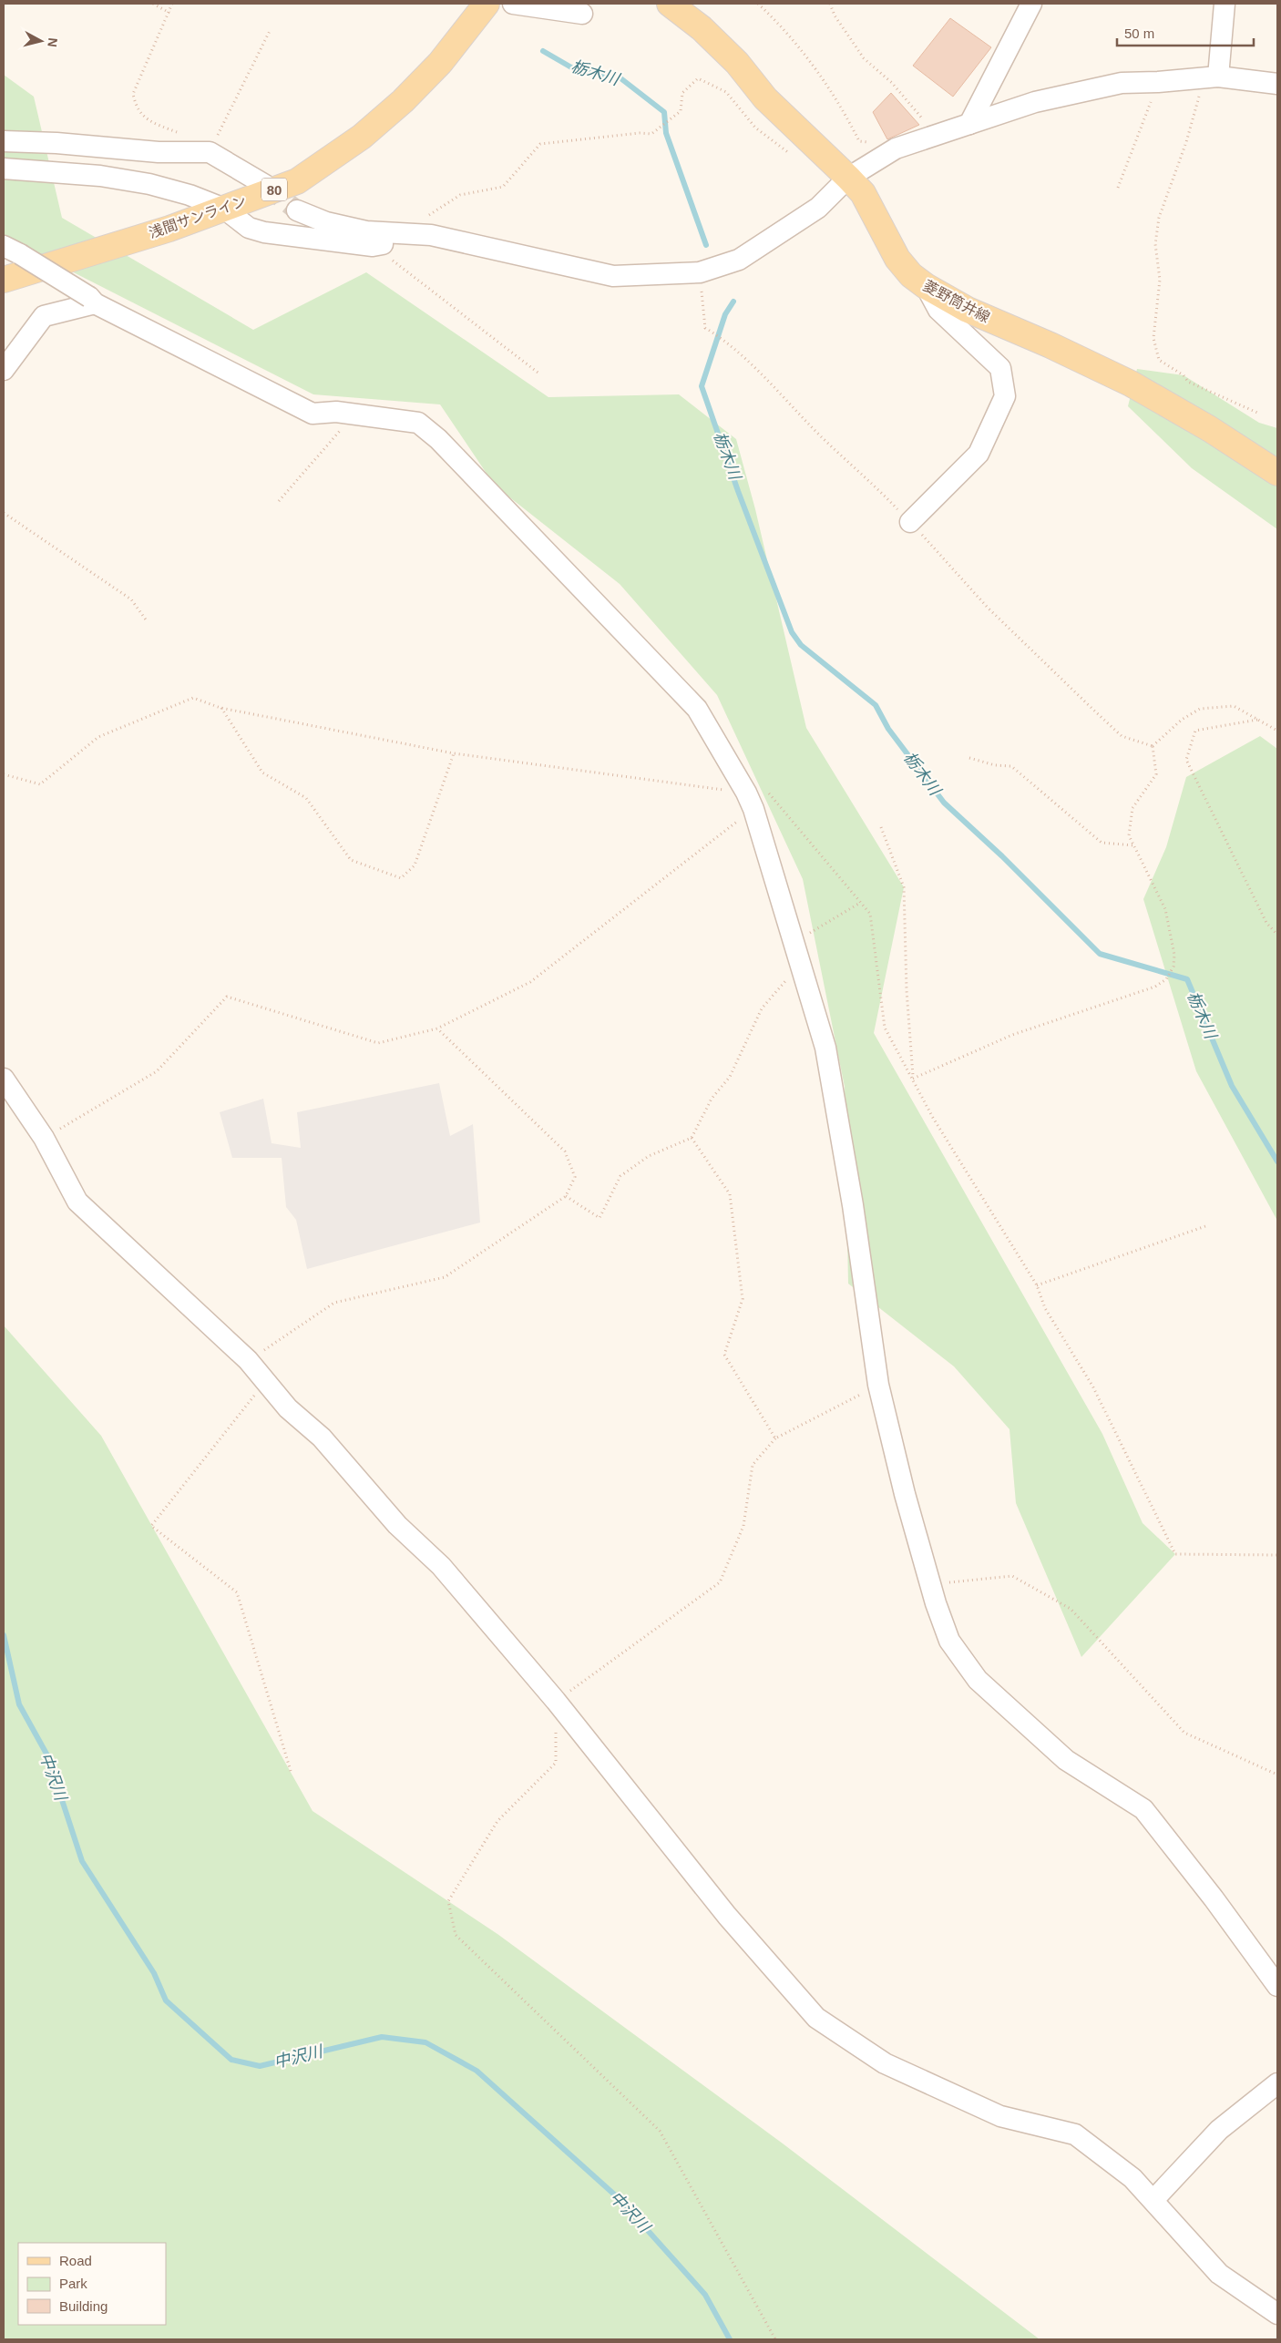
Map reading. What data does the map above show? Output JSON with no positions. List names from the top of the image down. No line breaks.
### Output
{"streets":{"main road":["80","浅間サンライン","菱野筒井線"]},"water":["栃木川","中沢川"],"legend":["Road","Park","Building"],"scale_bar":"50 m","north":"right"}
